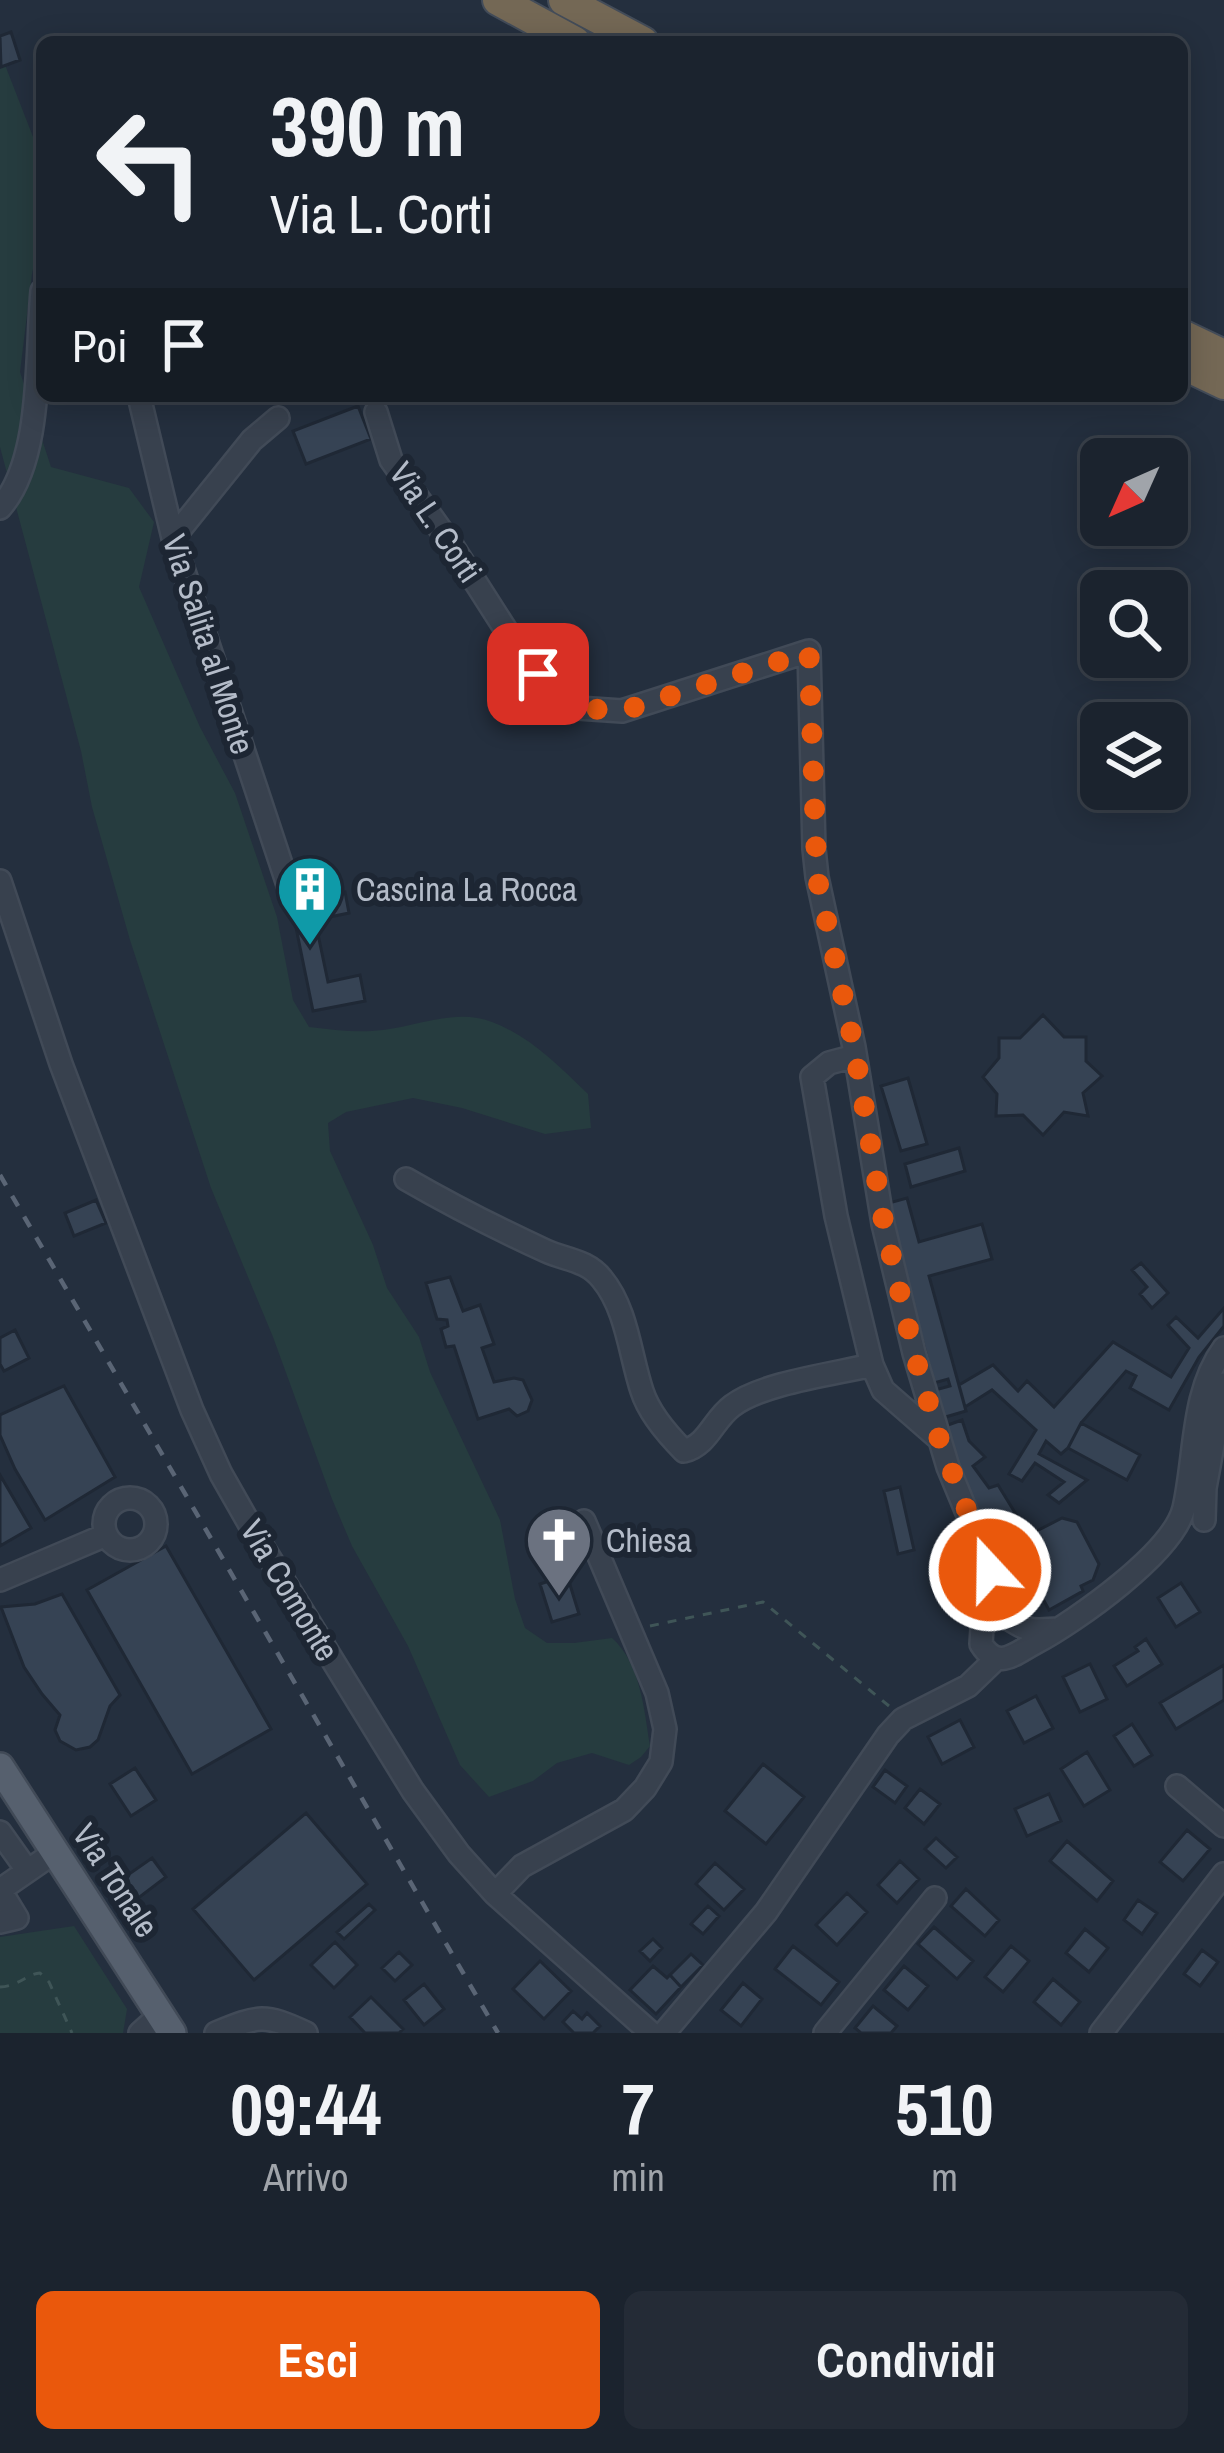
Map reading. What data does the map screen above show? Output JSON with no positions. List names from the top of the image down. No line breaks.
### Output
{"streets":{"main road":["Via Tonale"],"street":["Via L. Corti","Via Salita al Monte","Via Comonte"]},"places":{"building":["Cascina La Rocca"],"church":["Chiesa"]},"north":"bottom left","page":{"turn":["390 m","Via L. Corti"],"then":"Poi","eta":["09:44","Arrivo","7","min","510","m"],"buttons":["Esci","Condividi"]}}
